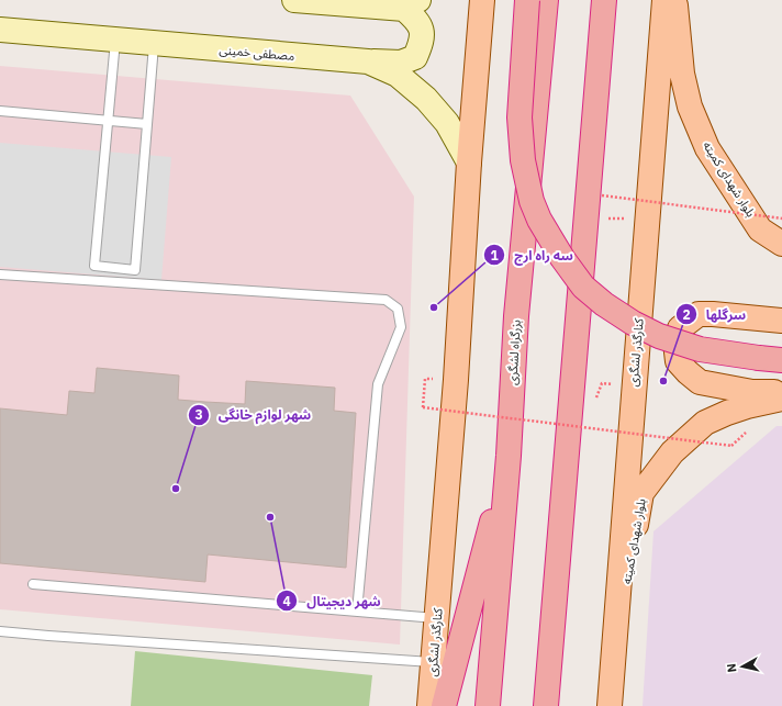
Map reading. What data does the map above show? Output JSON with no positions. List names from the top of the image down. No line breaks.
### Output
{"streets":{"highway":["بزرگراه لشگری"],"main road":["مصطفی خمینی","بلوار شهدای کمیته","کنارگذر لشگری"]},"crossings":[["مصطفی خمینی","کنارگذر لشگری"],["بلوار شهدای کمیته","کنارگذر لشگری"]],"places":["سه راه ارج","سرگلها","شهر لوازم خانگی","شهر دیجیتال"],"north":"left"}
